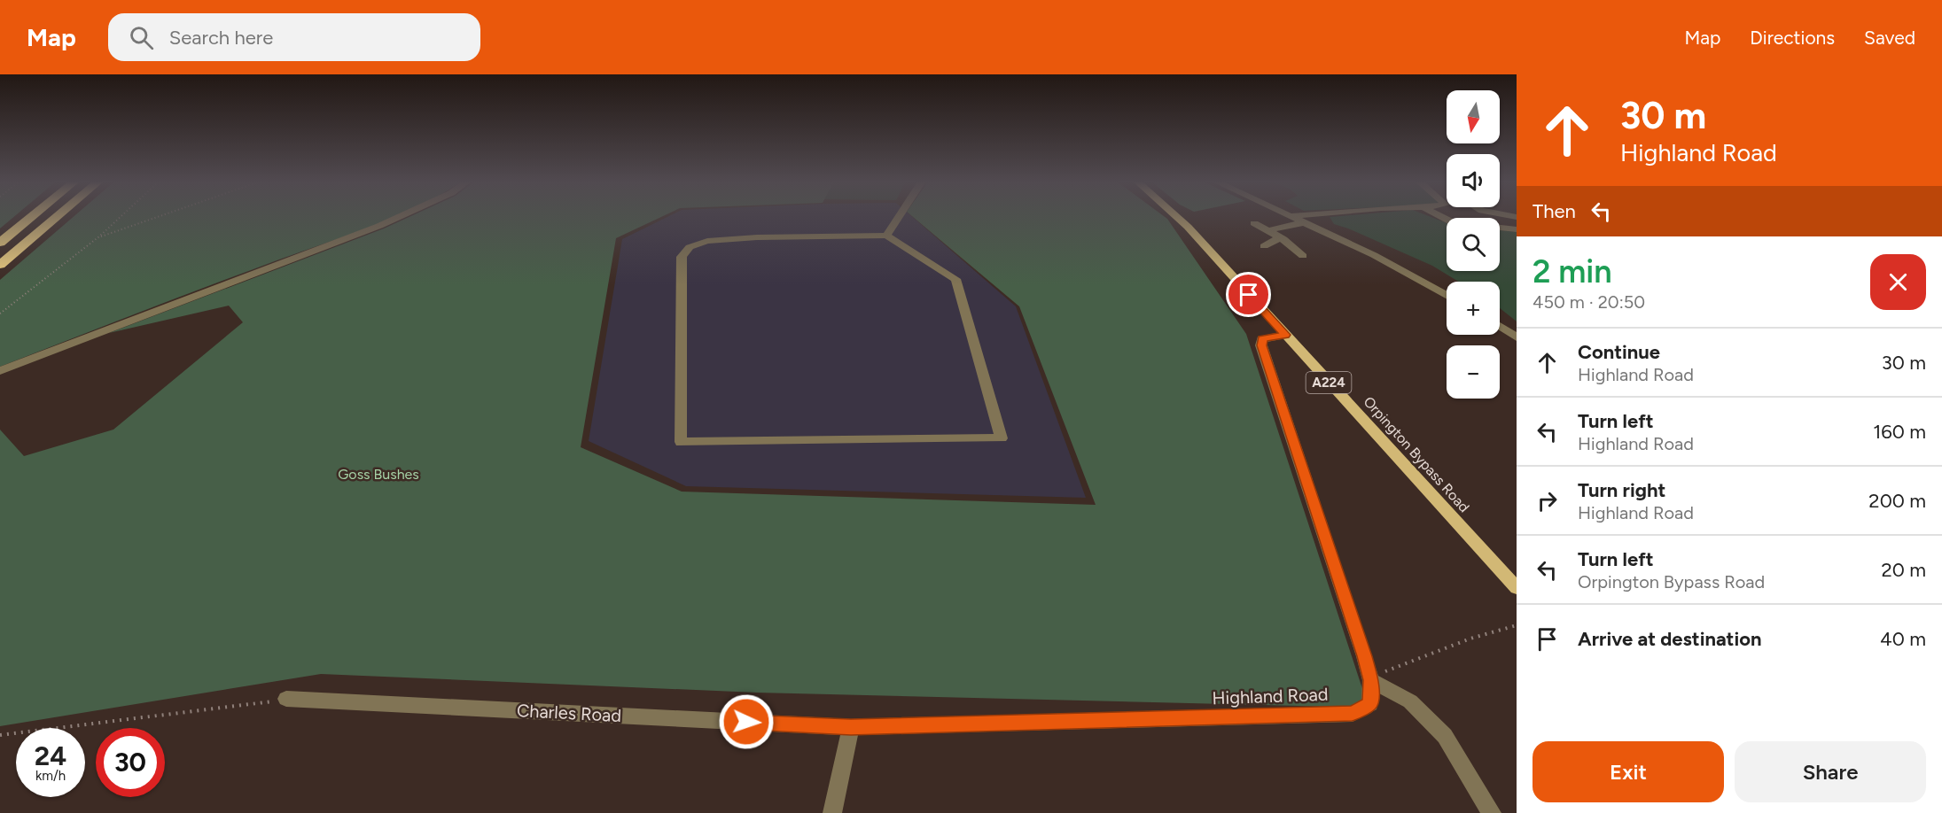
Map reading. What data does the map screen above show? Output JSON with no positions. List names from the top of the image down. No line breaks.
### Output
{"streets":{"main road":["A224","Orpington Bypass Road"],"street":["Highland Road","Charles Road"]},"crossings":[["Orpington Bypass Road","Highland Road"],["Highland Road","Charles Road"]],"parks":["Goss Bushes"],"north":"bottom","page":{"header":"Map","search":"Search here","nav":["Map","Directions","Saved"],"turn":["30 m","Highland Road"],"map_buttons":["+","−"],"then":"Then","heading":["2 min","450 m · 20:50"],"list":[{"name":"Continue","note":"Highland Road","value":"30 m"},{"name":"Turn left","note":"Highland Road","value":"160 m"},{"name":"Turn right","note":"Highland Road","value":"200 m"},{"name":"Turn left","note":"Orpington Bypass Road","value":"20 m"},{"name":"Arrive at destination","value":"40 m"}],"speed":"24 km/h","limit":"30","buttons":["Exit","Share"]}}
